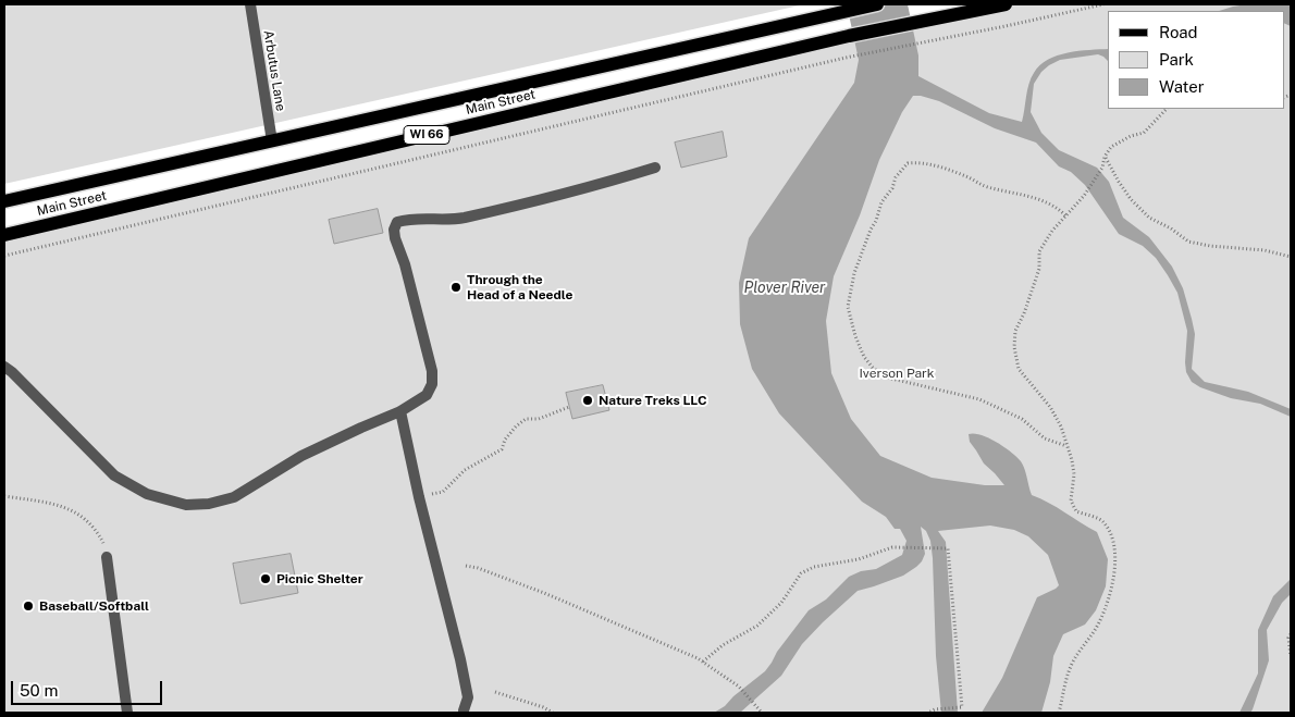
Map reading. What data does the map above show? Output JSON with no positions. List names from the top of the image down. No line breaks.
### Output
{"streets":{"main road":["Main Street","WI 66"],"lane":["Arbutus Lane"]},"crossings":[["Arbutus Lane","Main Street"]],"water":["Plover River"],"parks":["Iverson Park"],"places":["Through the Head of a Needle","Nature Treks LLC","Picnic Shelter","Baseball/Softball"],"legend":["Road","Park","Water"],"scale_bar":"50 m"}
